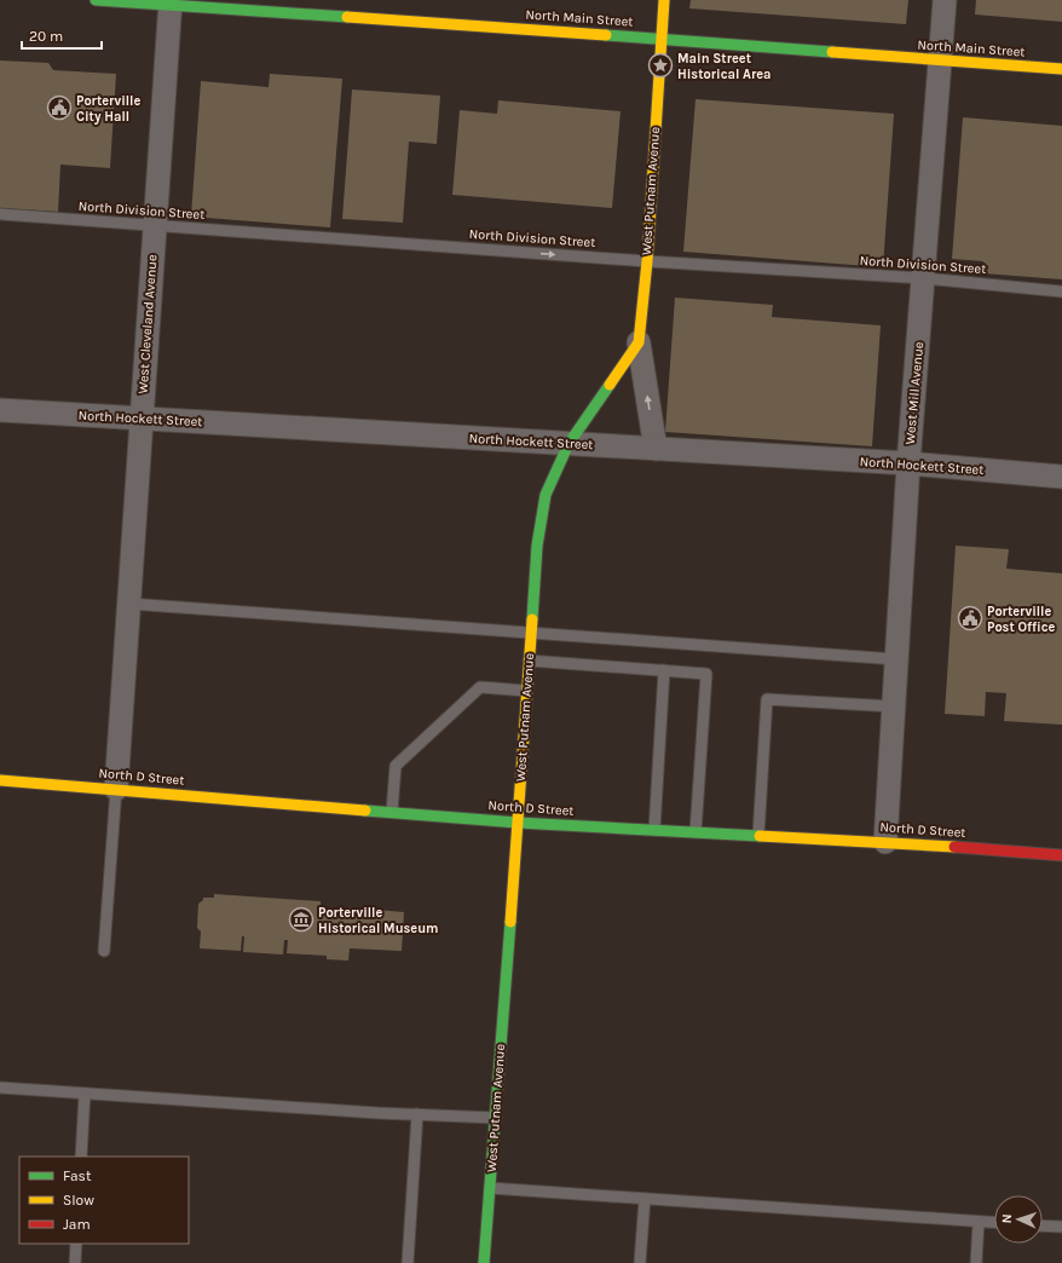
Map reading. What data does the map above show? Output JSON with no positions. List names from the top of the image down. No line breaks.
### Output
{"streets":{"street":["North Main Street","West Putnam Avenue","West Cleveland Avenue","West Mill Avenue","North Hockett Street","North D Street"],"lane":["North Division Street"]},"crossings":[["North Main Street","West Putnam Avenue"],["North Main Street","West Cleveland Avenue"],["North Main Street","West Mill Avenue"],["West Putnam Avenue","North Division Street"],["West Putnam Avenue","North Hockett Street"],["West Putnam Avenue","North D Street"],["North Division Street","West Cleveland Avenue"],["North Division Street","West Mill Avenue"],["West Cleveland Avenue","North Hockett Street"],["West Cleveland Avenue","North D Street"],["West Mill Avenue","North Hockett Street"],["West Mill Avenue","North D Street"]],"one_way":["North Division Street"],"places":{"place":["Main Street Historical Area"],"public building":["Porterville City Hall","Porterville Post Office"],"museum":["Porterville Historical Museum"]},"legend":["Fast","Slow","Jam"],"scale_bar":"20 m","north":"left"}
